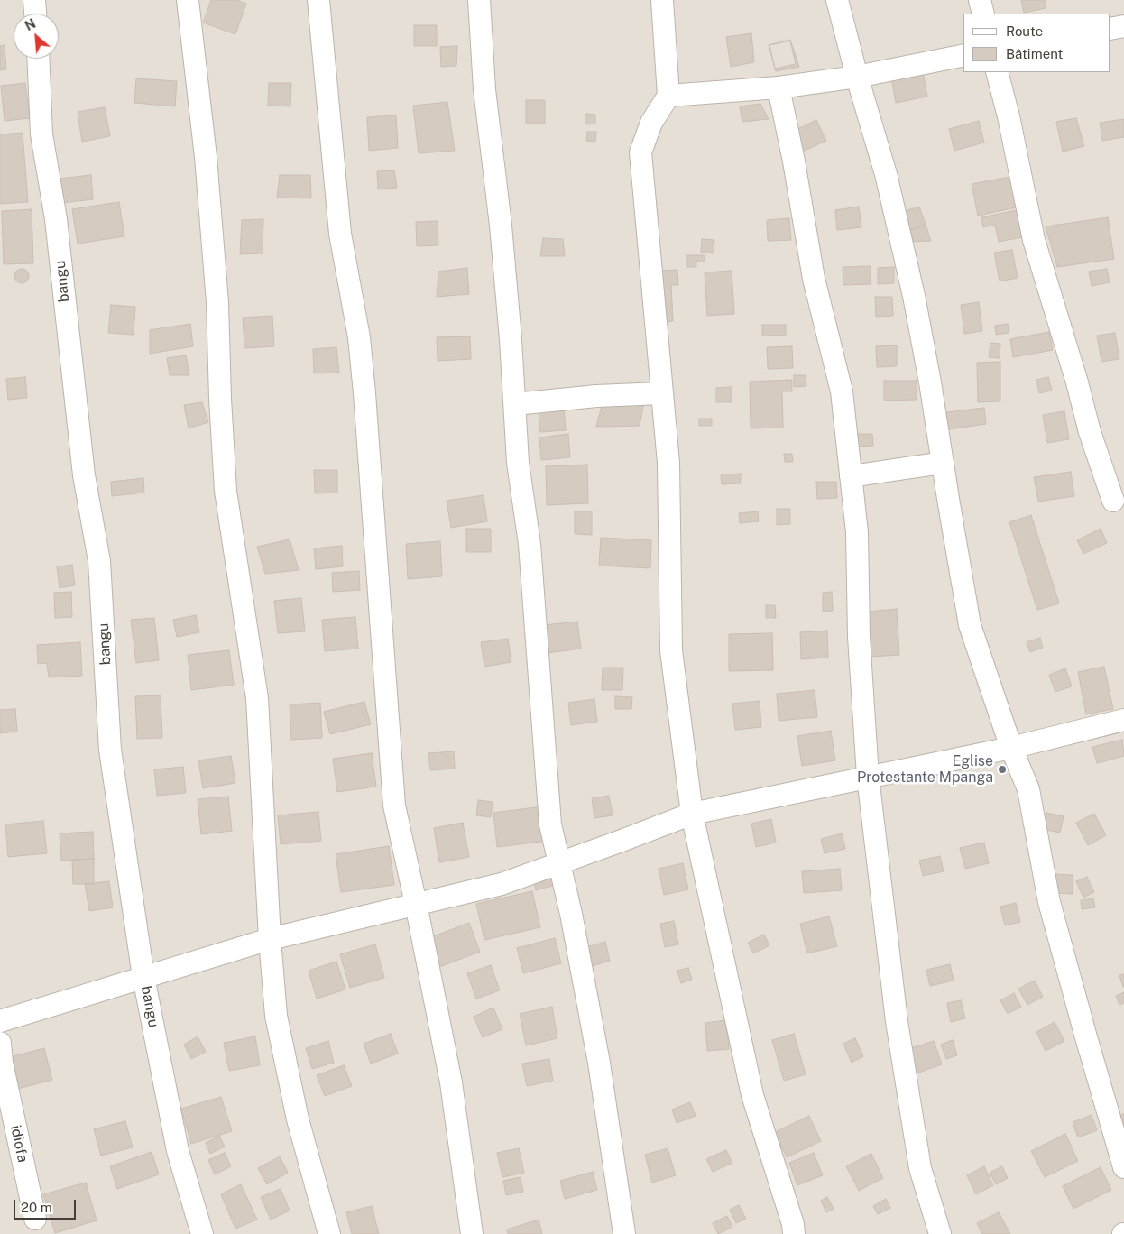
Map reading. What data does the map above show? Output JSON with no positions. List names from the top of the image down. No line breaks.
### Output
{"streets":{"street":["bangu","idiofa"]},"places":["Eglise Protestante Mpanga"],"legend":["Route","Bâtiment"],"scale_bar":"20 m","north":"top left"}
